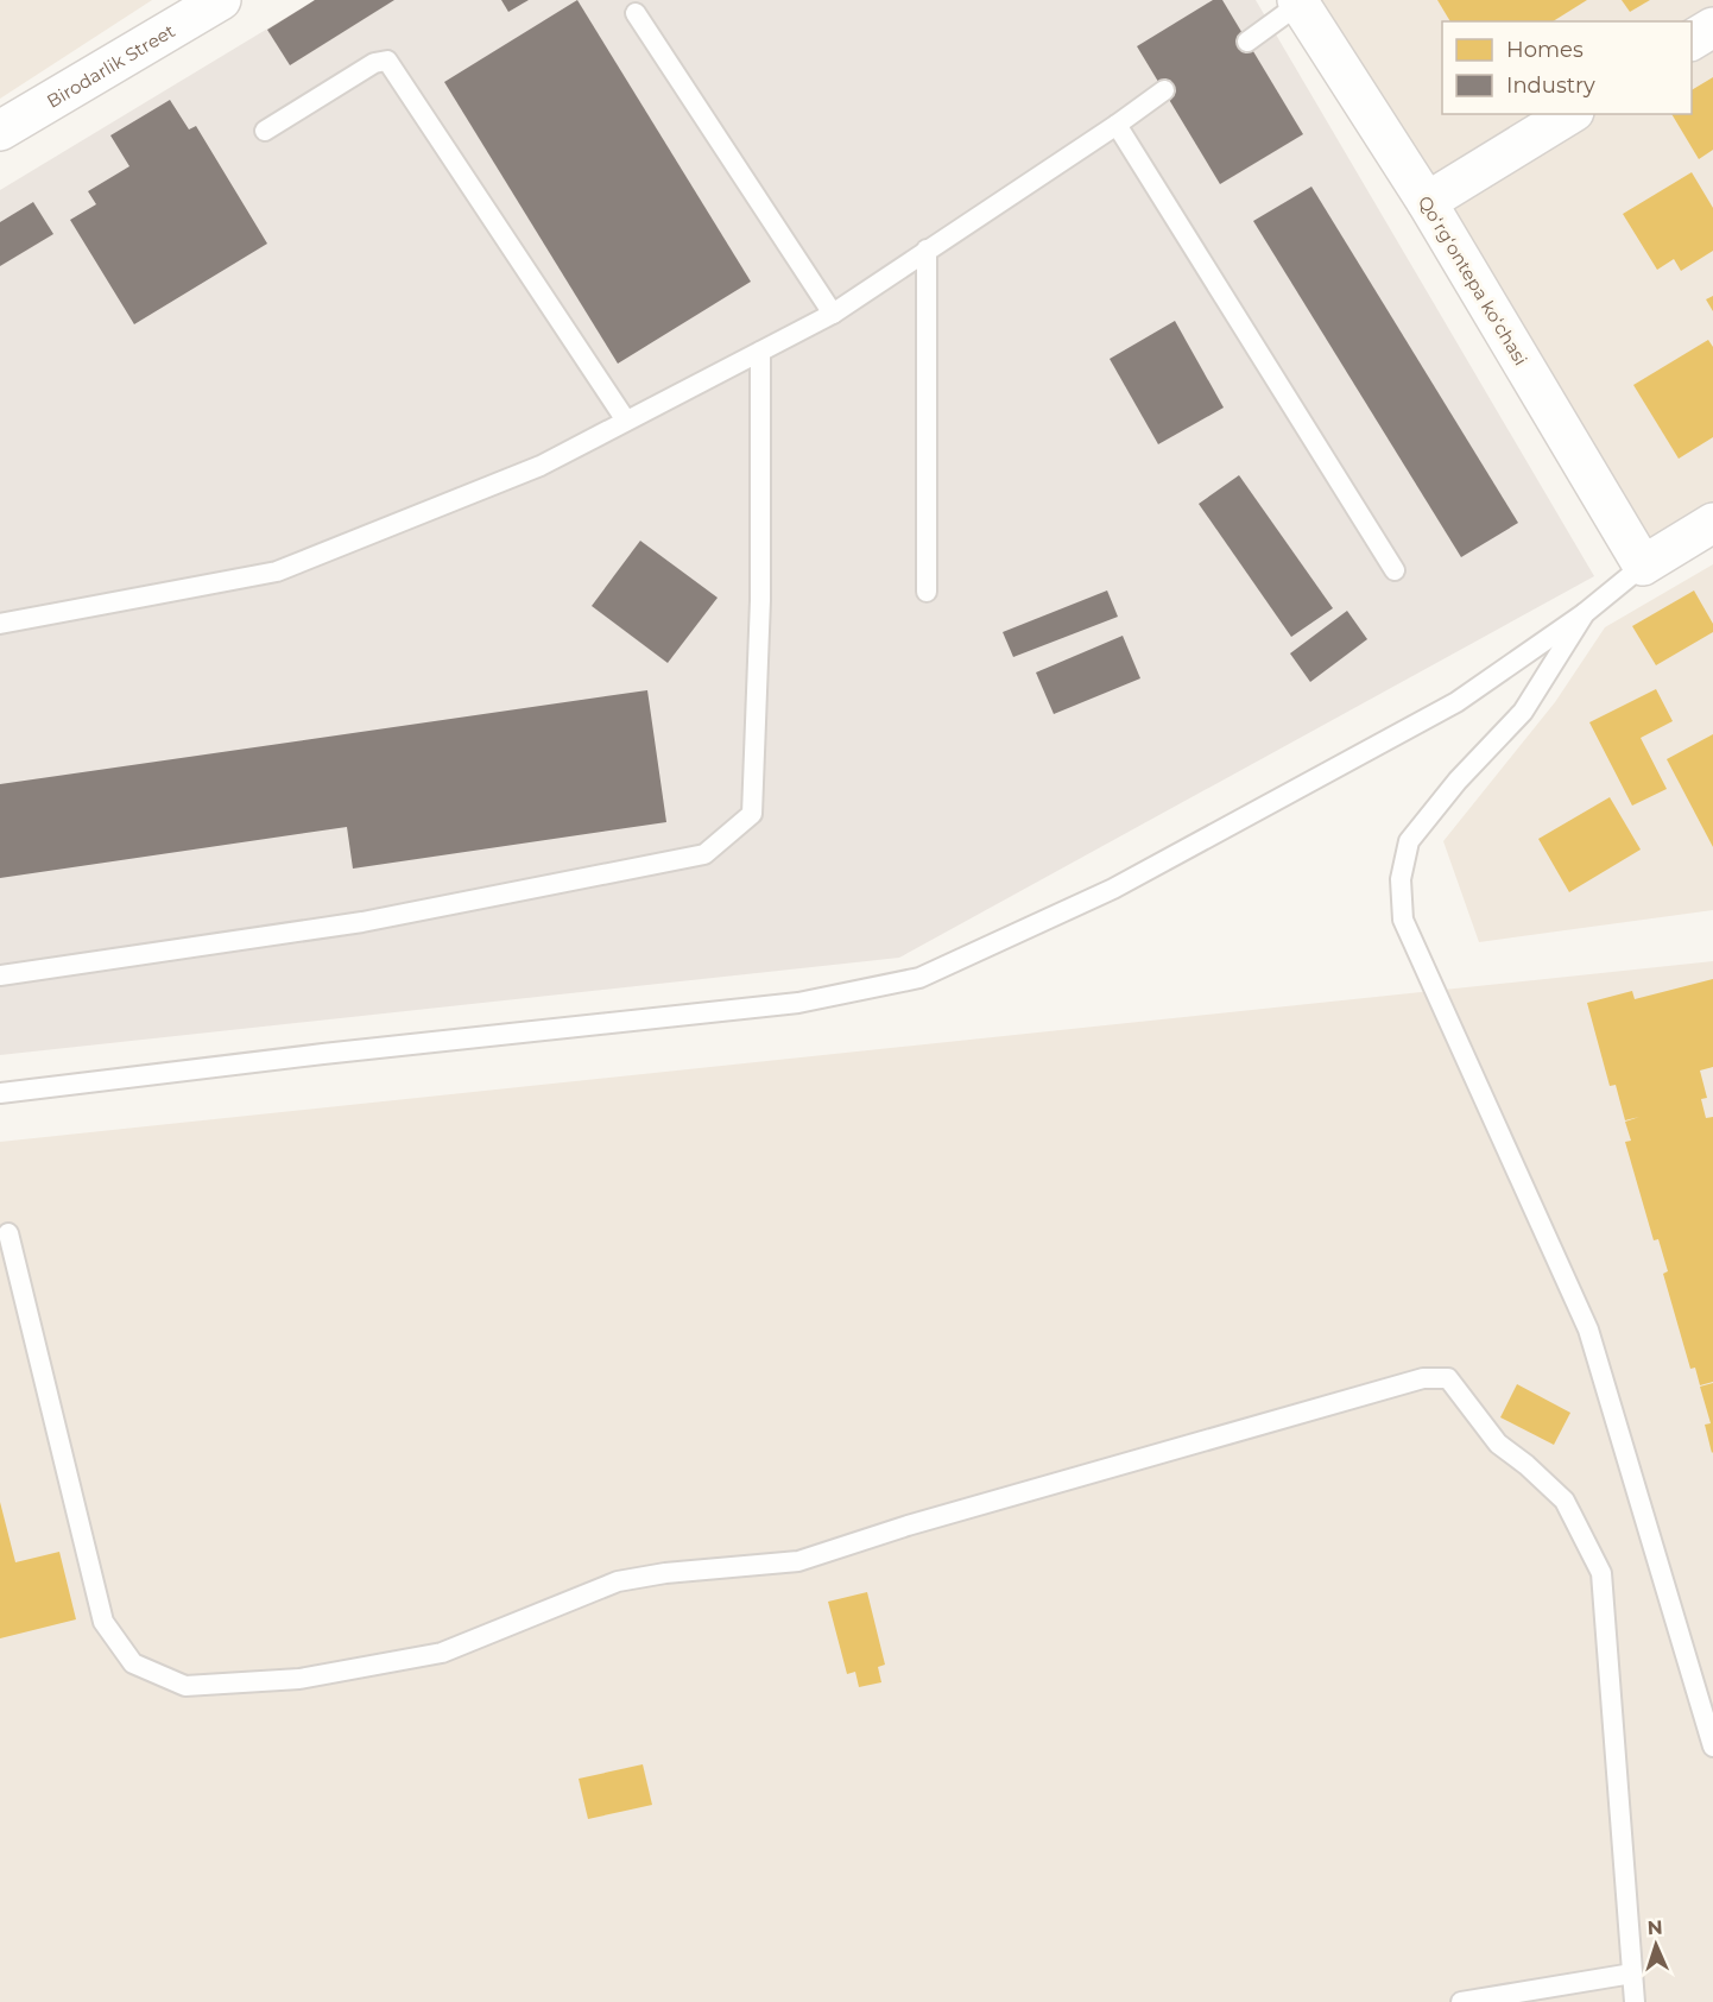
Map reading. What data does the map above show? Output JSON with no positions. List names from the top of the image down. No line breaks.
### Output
{"streets":{"street":["Birodarlik Street","Qoʻrgʻontepa koʻchasi"]},"legend":["Homes","Industry"],"north":"top"}
